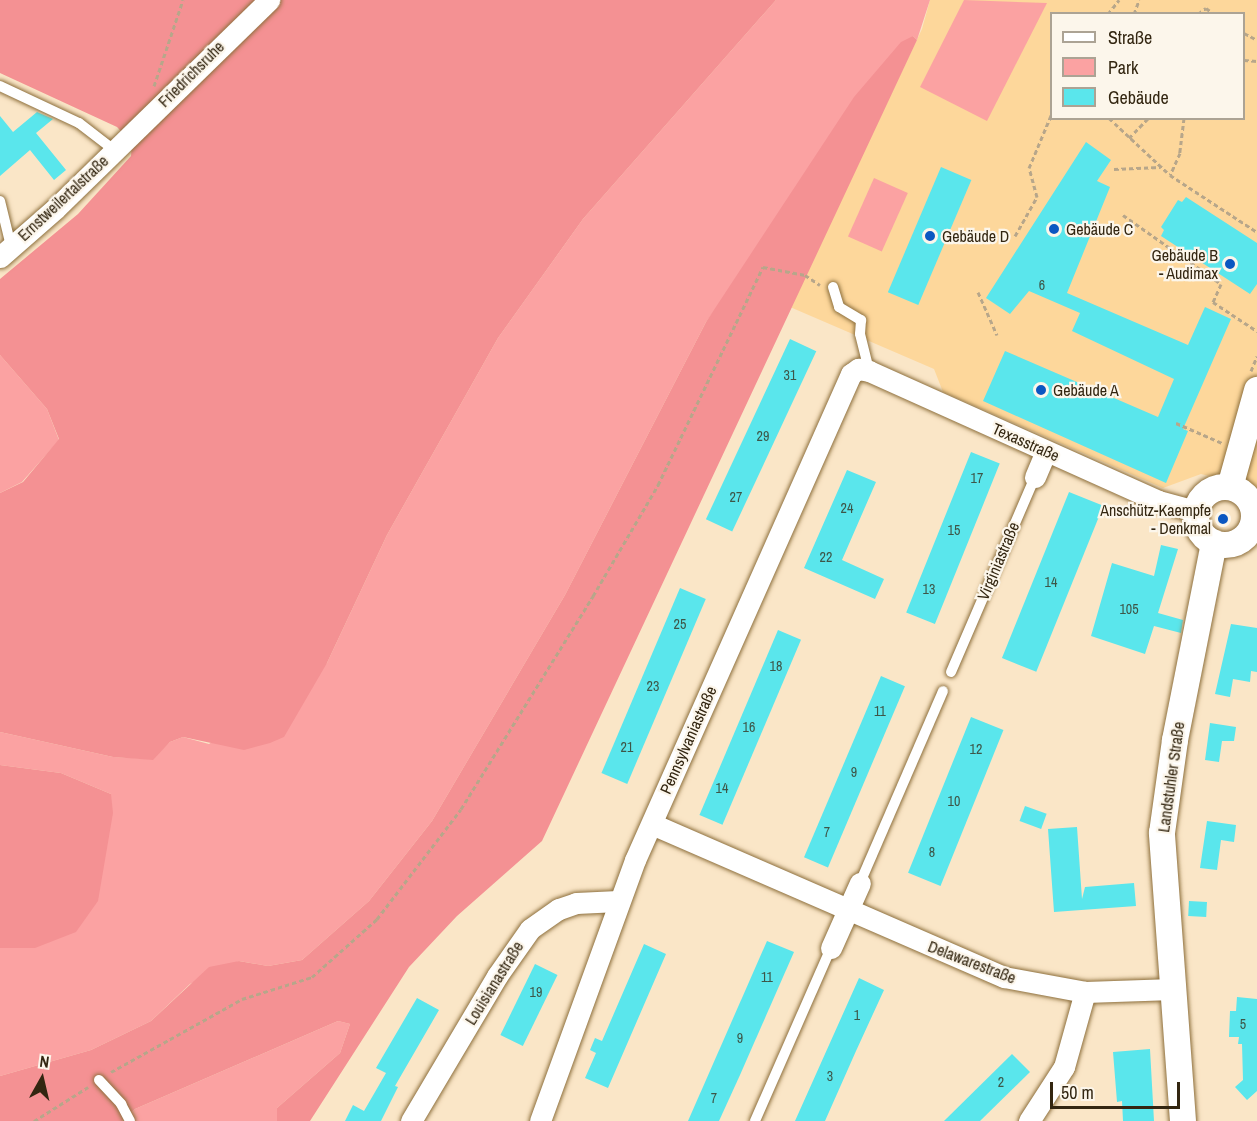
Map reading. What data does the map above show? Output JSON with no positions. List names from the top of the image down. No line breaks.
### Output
{"streets":{"street":["Friedrichsruhe","Ernstweilertalstraße","Texasstraße","Virginiastraße","Pennsylvaniastraße","Landstuhler Straße","Delawarestraße","Louisianastraße"]},"crossings":[["Friedrichsruhe","Ernstweilertalstraße"],["Texasstraße","Virginiastraße"],["Texasstraße","Pennsylvaniastraße"],["Texasstraße","Landstuhler Straße"],["Pennsylvaniastraße","Delawarestraße"],["Pennsylvaniastraße","Louisianastraße"],["Landstuhler Straße","Delawarestraße"]],"places":["Gebäude C","Gebäude D","Gebäude B - Audimax","Gebäude A","Anschütz-Kaempfe - Denkmal"],"house_numbers":["6","31","29","17","27","24","15","22","14","13","105","25","18","23","11","16","21","12","9","14","10","7","8","11","19","1","5","9","3","2","7"],"legend":["Straße","Park","Gebäude"],"scale_bar":"50 m","north":"top"}
